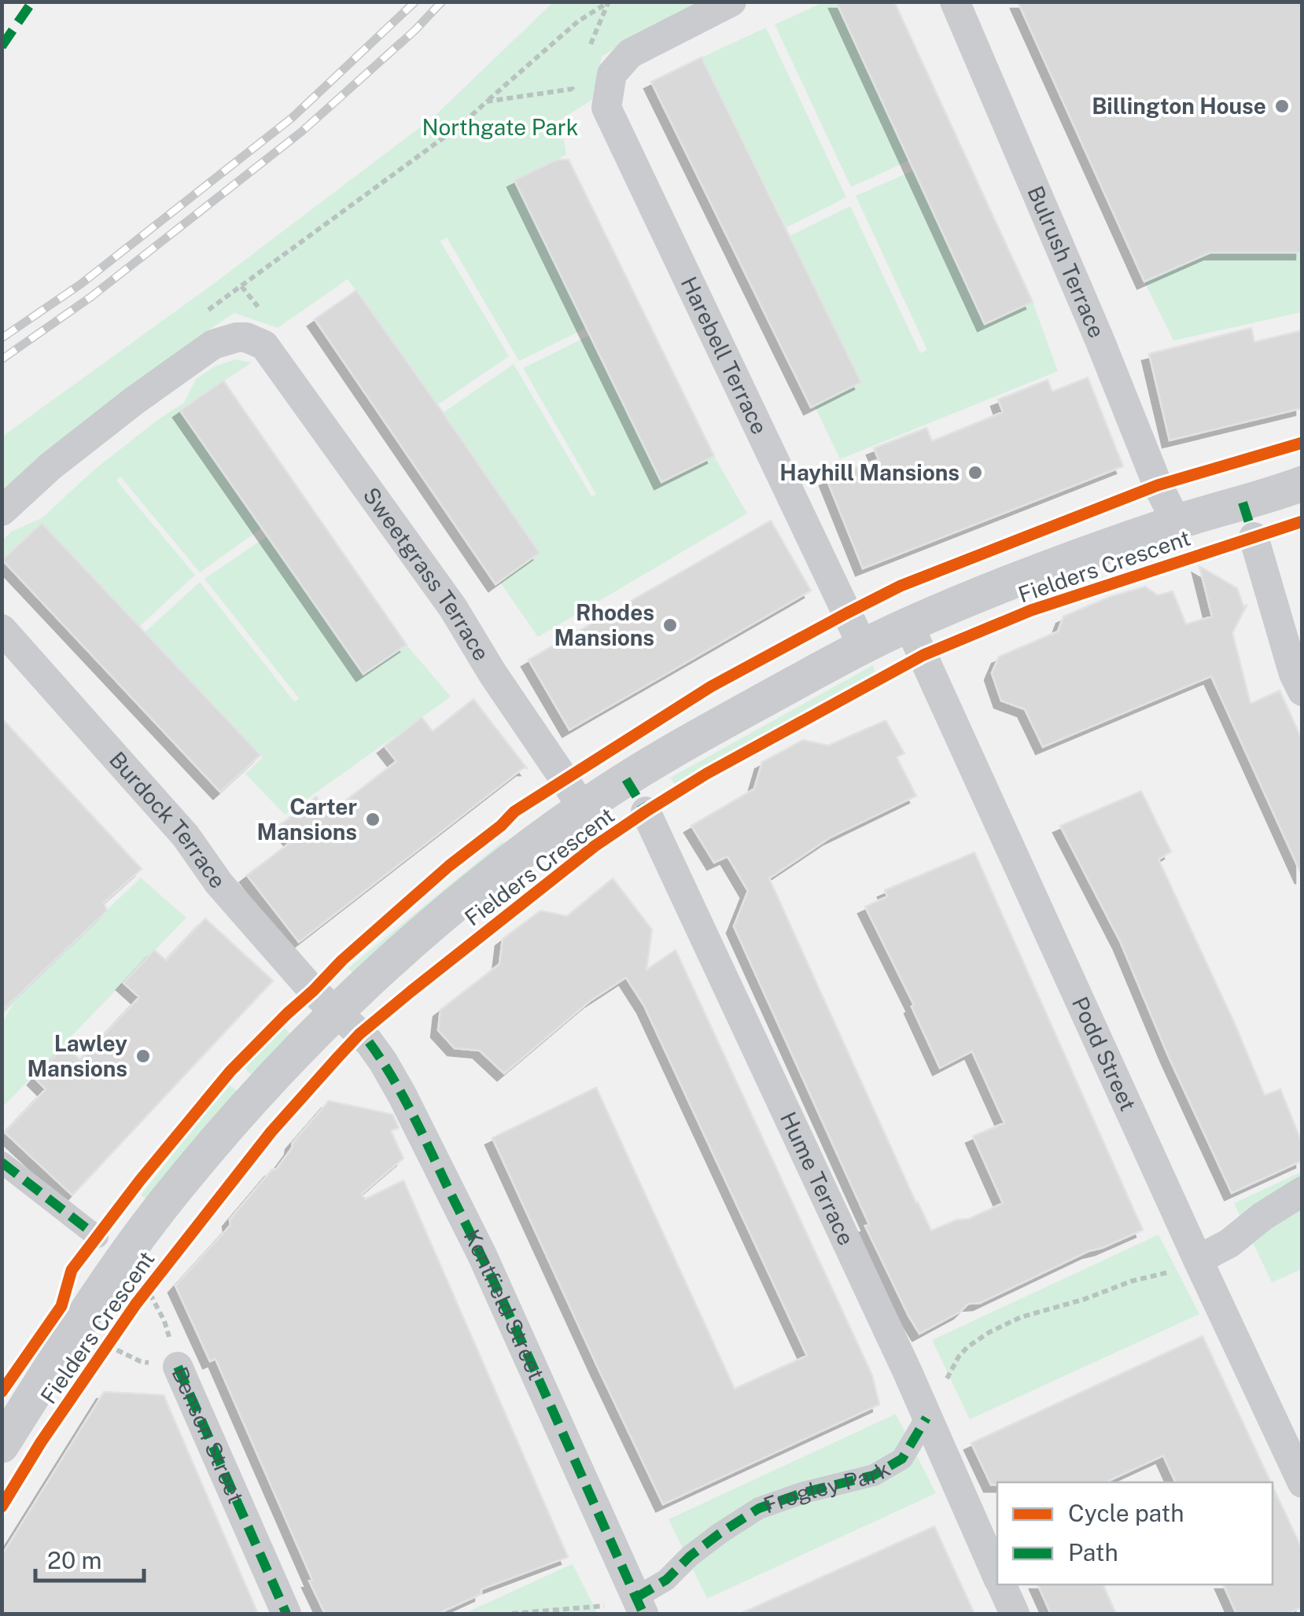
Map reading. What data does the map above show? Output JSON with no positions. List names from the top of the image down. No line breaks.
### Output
{"streets":{"street":["Bulrush Terrace","Harebell Terrace","Fielders Crescent","Sweetgrass Terrace","Burdock Terrace","Podd Street","Hume Terrace","Kentfield Street","Benson Street","Frogley Park"]},"crossings":[["Bulrush Terrace","Fielders Crescent"],["Harebell Terrace","Fielders Crescent"],["Fielders Crescent","Sweetgrass Terrace"],["Fielders Crescent","Burdock Terrace"],["Fielders Crescent","Podd Street"],["Fielders Crescent","Hume Terrace"],["Fielders Crescent","Kentfield Street"],["Fielders Crescent","Benson Street"],["Burdock Terrace","Kentfield Street"],["Hume Terrace","Frogley Park"],["Kentfield Street","Frogley Park"]],"parks":["Northgate Park"],"places":["Billington House","Hayhill Mansions","Rhodes Mansions","Carter Mansions","Lawley Mansions"],"legend":["Cycle path","Path"],"scale_bar":"20 m"}
